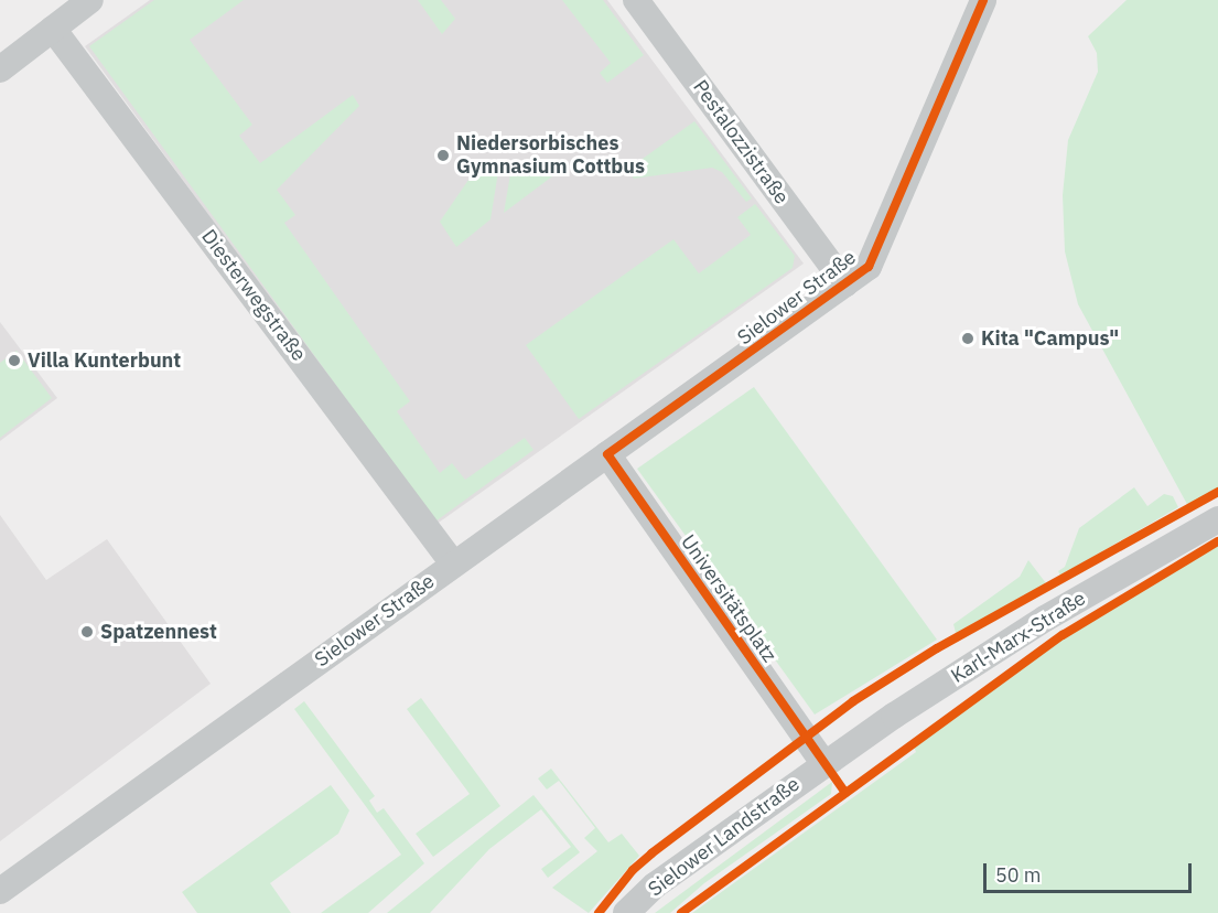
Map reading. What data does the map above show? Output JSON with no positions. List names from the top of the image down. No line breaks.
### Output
{"streets":{"street":["Pestalozzistraße","Diesterwegstraße","Sielower Straße","Universitätsplatz","Karl-Marx-Straße","Sielower Landstraße"]},"crossings":[["Pestalozzistraße","Sielower Straße"],["Diesterwegstraße","Sielower Straße"],["Sielower Straße","Universitätsplatz"],["Universitätsplatz","Karl-Marx-Straße"],["Universitätsplatz","Sielower Landstraße"],["Karl-Marx-Straße","Sielower Landstraße"]],"places":["Niedersorbisches Gymnasium Cottbus","Kita \"Campus\"","Villa Kunterbunt","Spatzennest"],"scale_bar":"50 m"}
